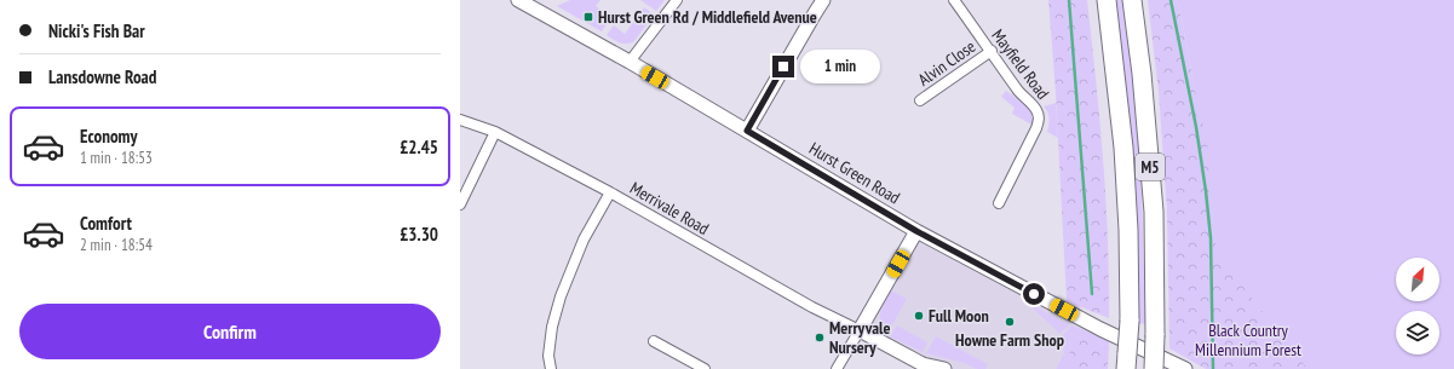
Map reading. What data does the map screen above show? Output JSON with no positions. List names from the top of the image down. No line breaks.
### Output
{"streets":{"highway":["M5"],"street":["Alvin Close","Mayfield Road","Hurst Green Road","Merrivale Road"]},"crossings":[["Alvin Close","Mayfield Road"]],"parks":["Black Country Millennium Forest"],"places":{"transit":["Hurst Green Rd / Middlefield Avenue"],"other":["Full Moon","Howne Farm Shop","Merryvale Nursery"]},"north":"top right","page":{"banner":["Nicki's Fish Bar","Lansdowne Road"],"bubble":"1 min","list":[{"name":"Economy","note":"1 min · 18:53","value":"£2.45"},{"name":"Comfort","note":"2 min · 18:54","value":"£3.30"}],"buttons":"Confirm"}}
